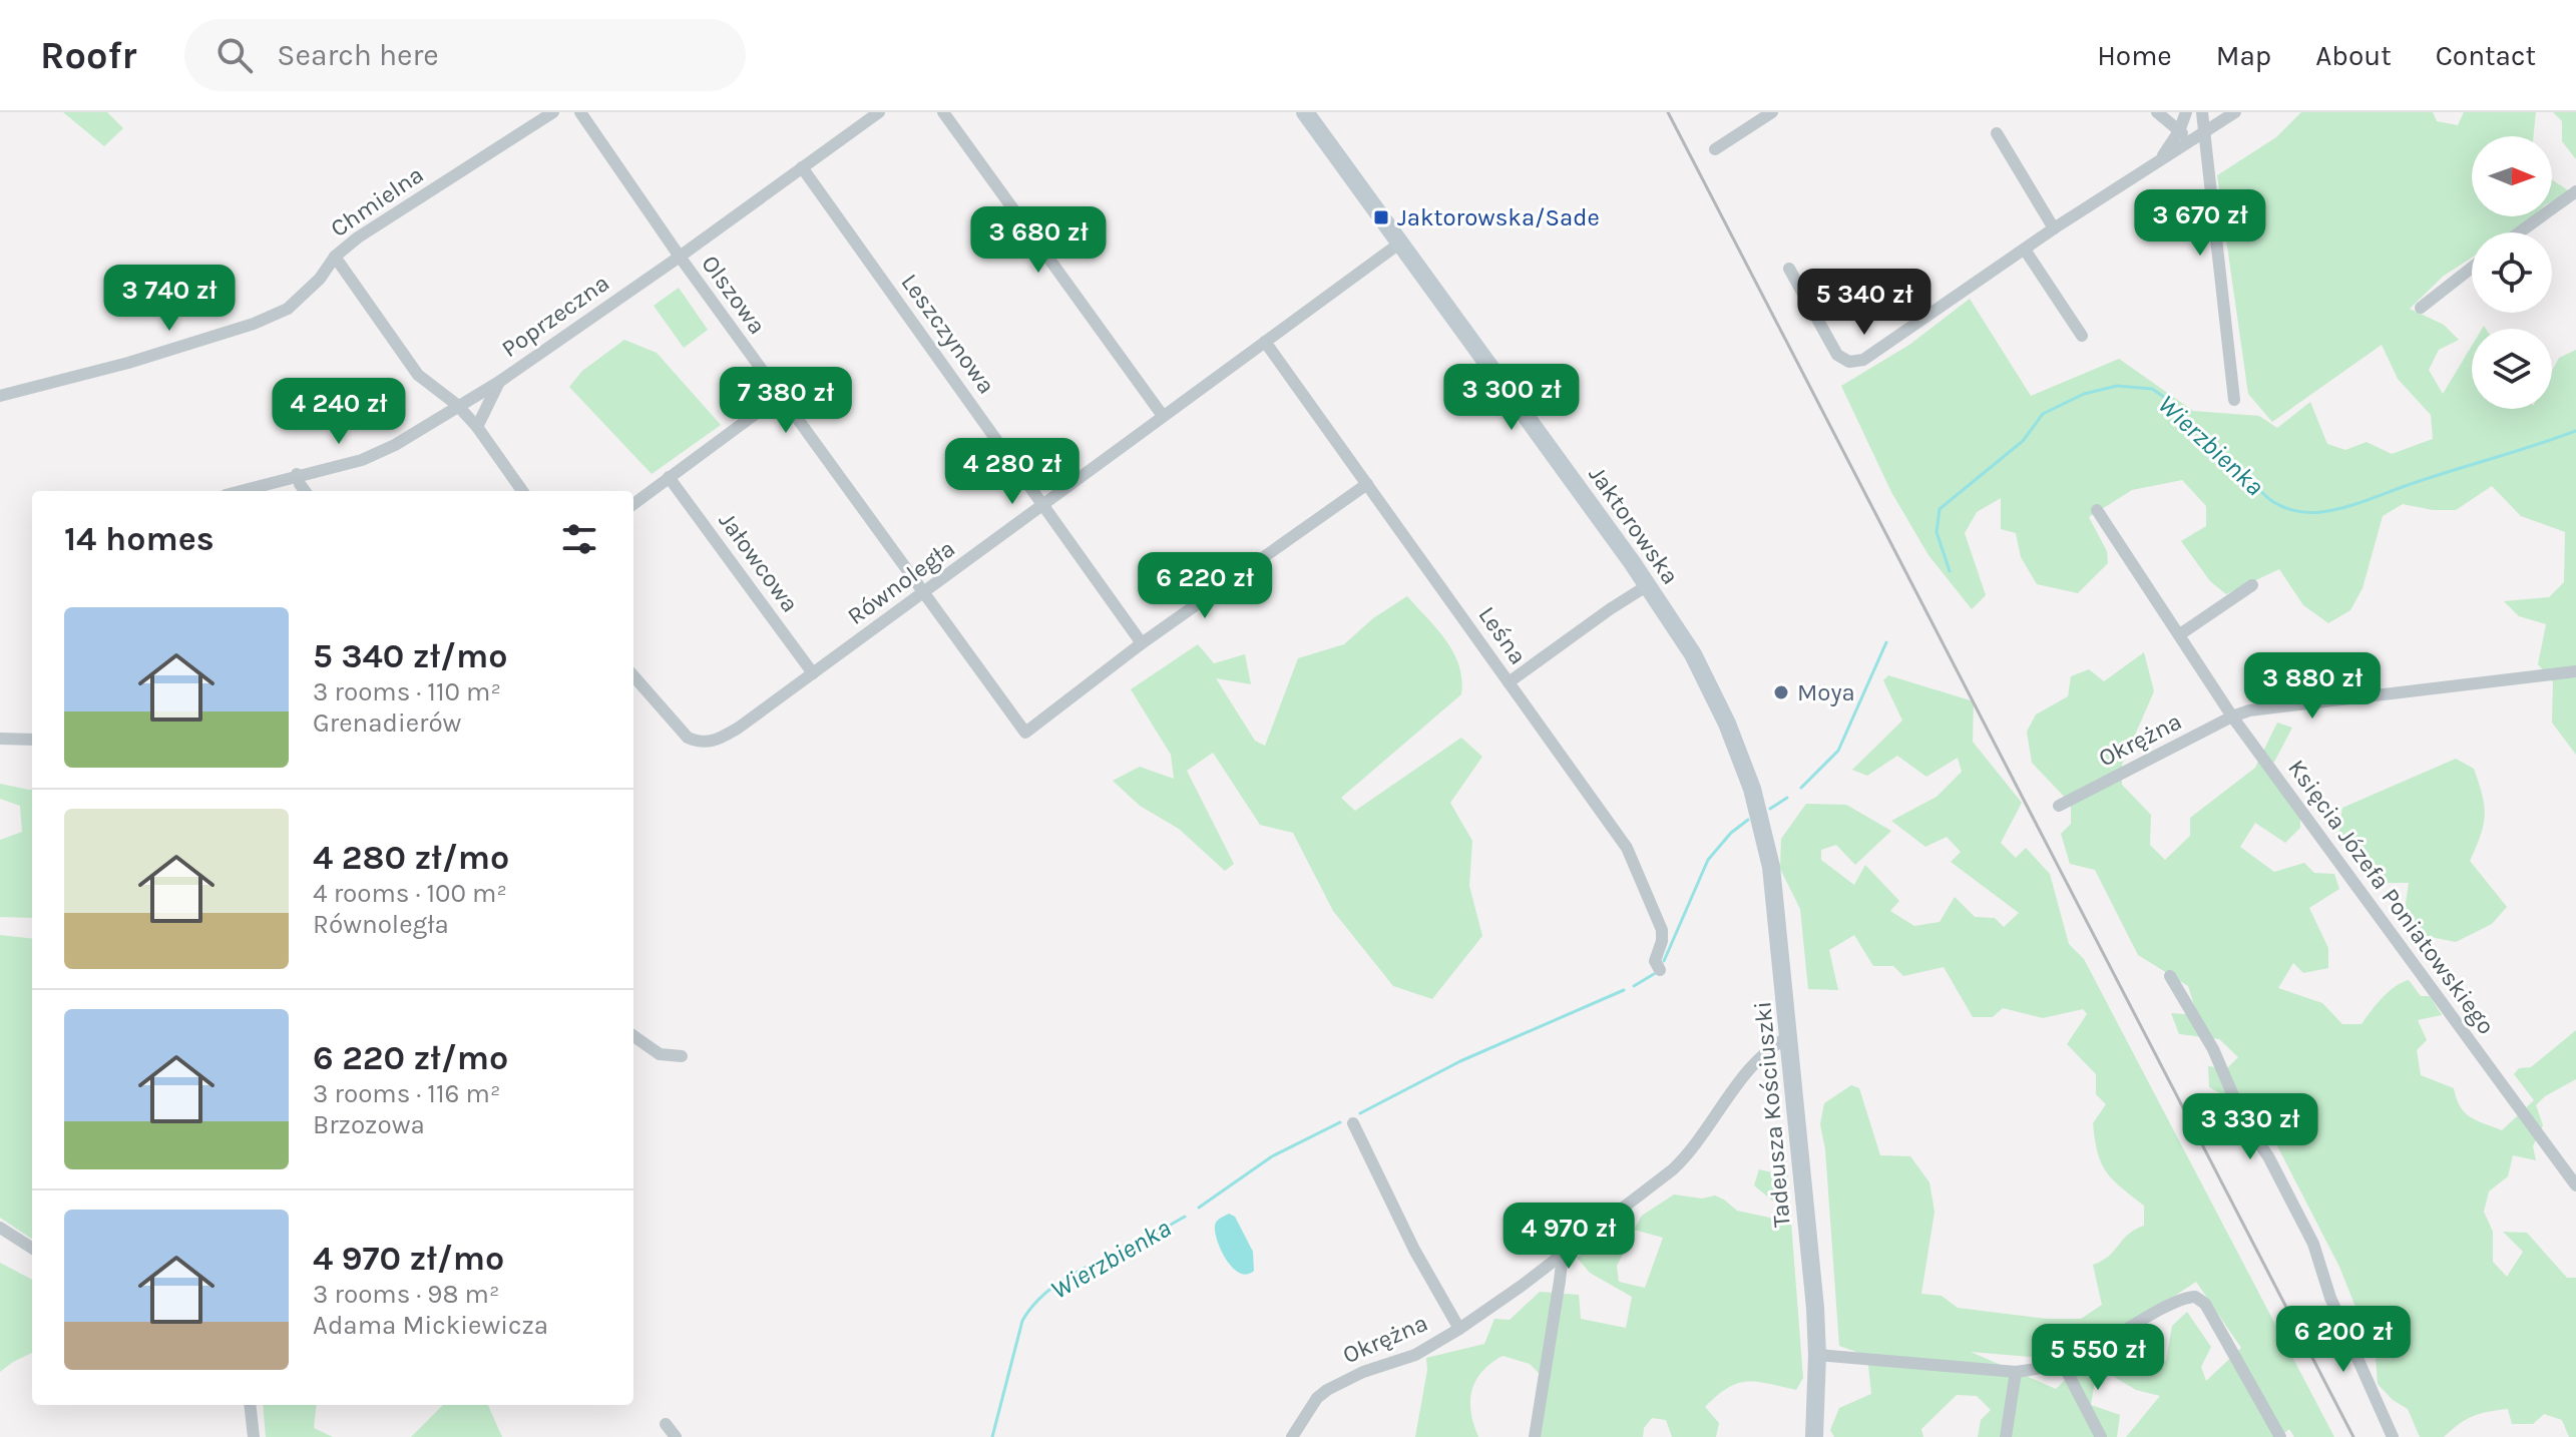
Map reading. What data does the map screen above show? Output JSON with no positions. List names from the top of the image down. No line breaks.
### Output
{"streets":{"main road":["Jaktorowska","Tadeusza Kościuszki"],"street":["Chmielna","Olszowa","Poprzeczna","Leszczynowa","Jałowcowa","Równoległa","Leśna","Okrężna","Księcia Józefa Poniatowskiego"]},"crossings":[["Olszowa","Poprzeczna"],["Olszowa","Leszczynowa"],["Olszowa","Równoległa"],["Poprzeczna","Leszczynowa"],["Leszczynowa","Równoległa"],["Jaktorowska","Równoległa"],["Jaktorowska","Tadeusza Kościuszki"],["Jałowcowa","Równoległa"],["Równoległa","Leśna"],["Okrężna","Księcia Józefa Poniatowskiego"],["Okrężna","Tadeusza Kościuszki"]],"water":["Wierzbienka"],"places":{"transit":["Jaktorowska/Sade"],"other":["Moya"]},"north":"right","page":{"header":"Roofr","search":"Search here","nav":["Home","Map","About","Contact"],"price":["3 670 zł","3 680 zł","3 740 zł","5 340 zł","3 300 zł","7 380 zł","4 240 zł","4 280 zł","6 220 zł","3 880 zł","3 330 zł","4 970 zł","6 200 zł","5 550 zł"],"heading":"14 homes","list":[{"name":"5 340 zł/mo","note":"3 rooms · 110 m² · Grenadierów"},{"name":"4 280 zł/mo","note":"4 rooms · 100 m² · Równoległa"},{"name":"6 220 zł/mo","note":"3 rooms · 116 m² · Brzozowa"},{"name":"4 970 zł/mo","note":"3 rooms · 98 m² · Adama Mickiewicza"}]}}
